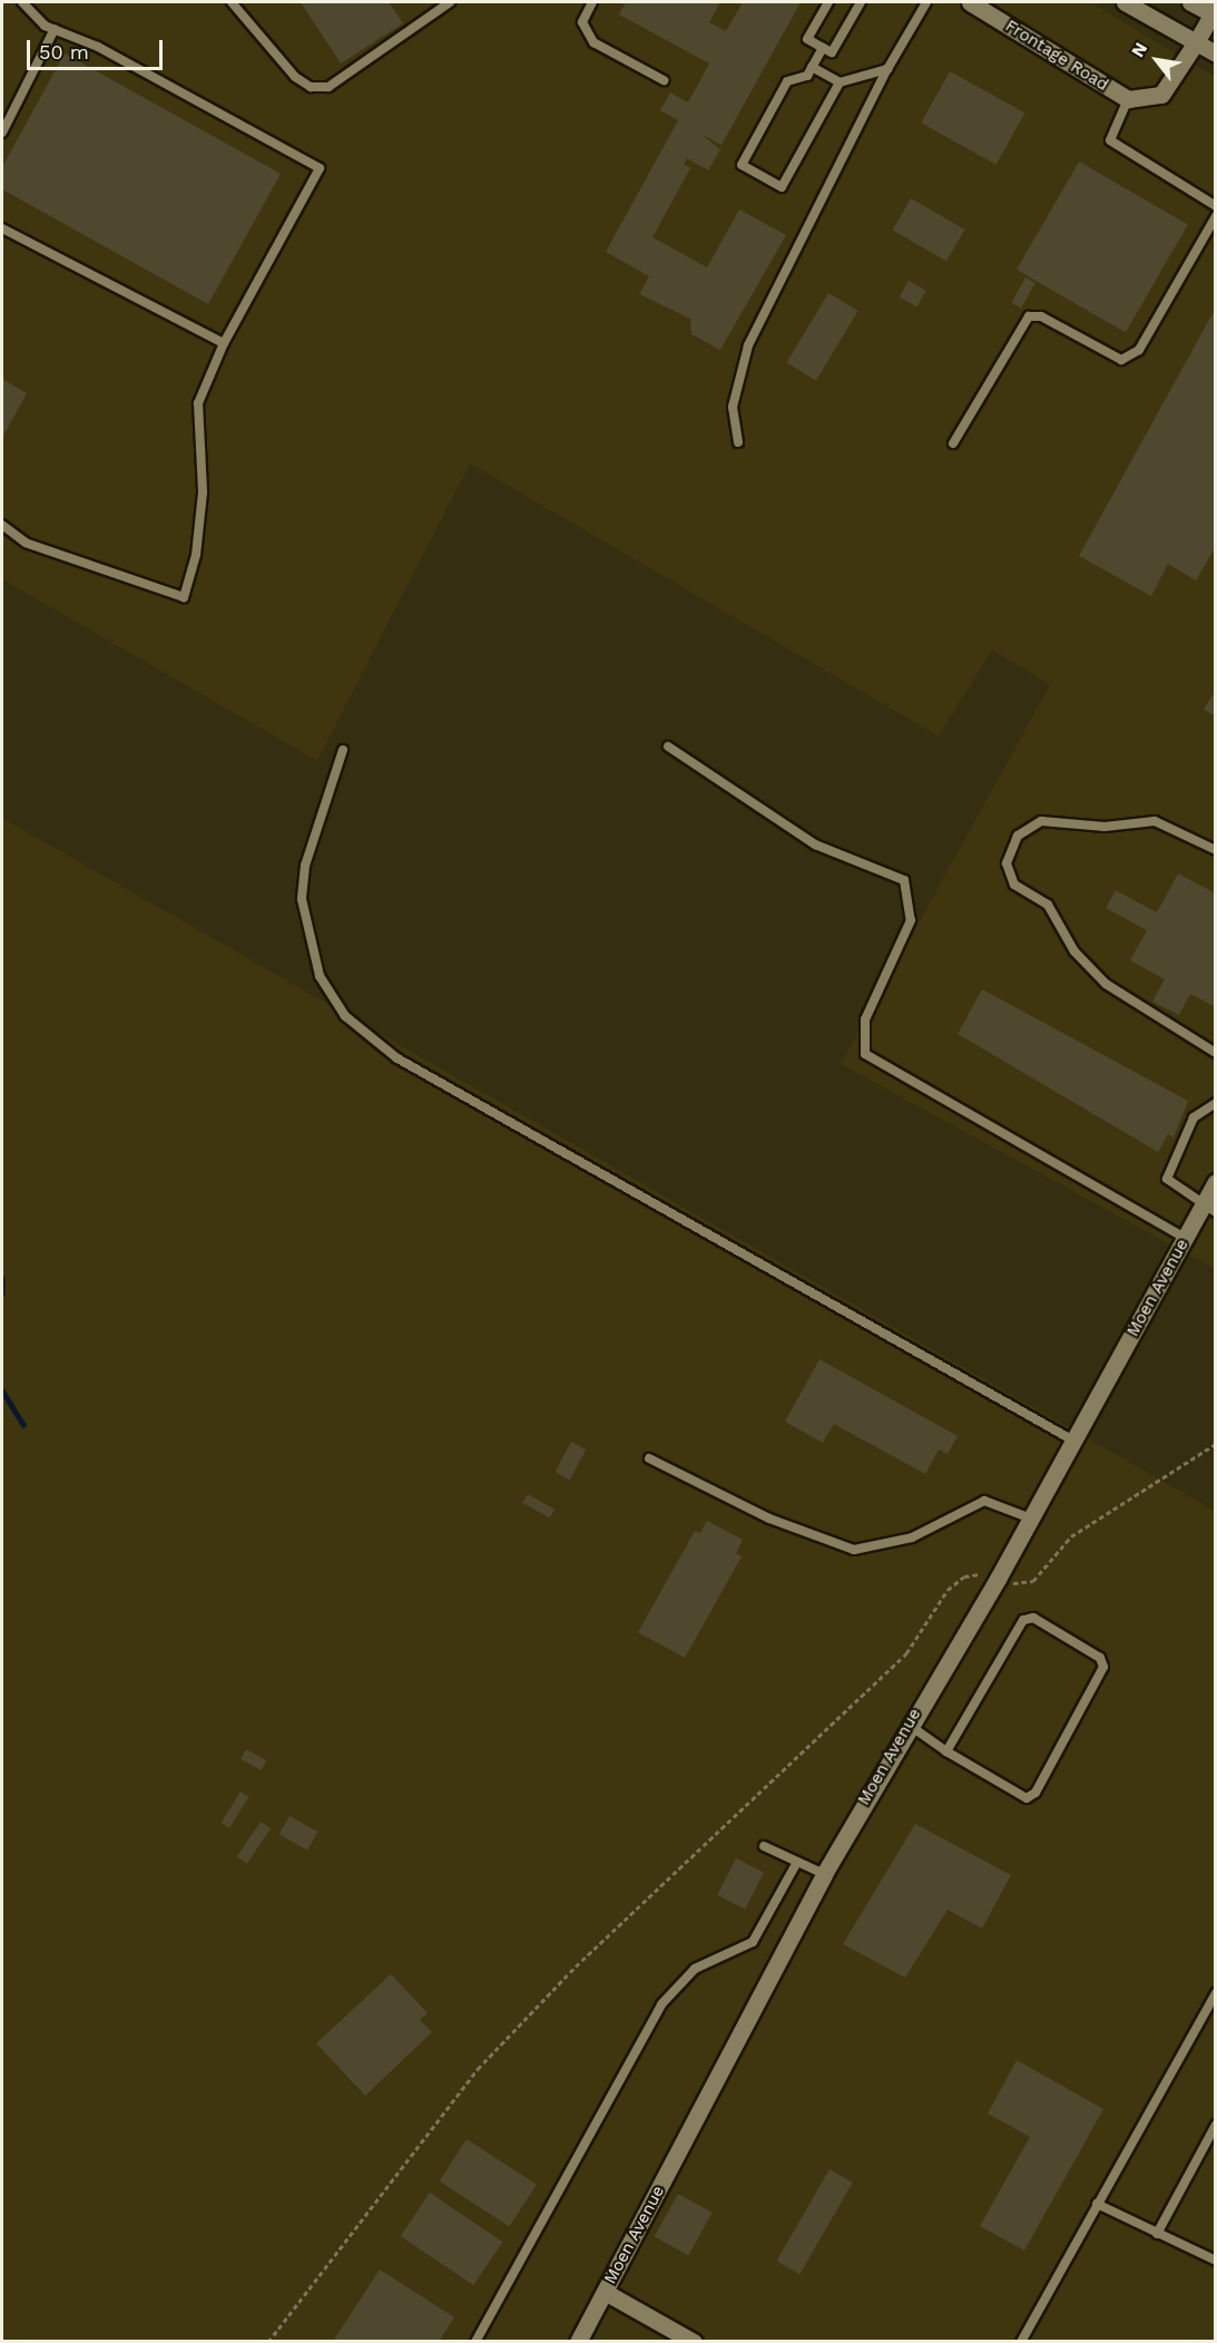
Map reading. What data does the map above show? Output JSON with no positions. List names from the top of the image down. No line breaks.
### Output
{"streets":{"street":["Frontage Road","Moen Avenue"]},"scale_bar":"50 m","north":"top left"}
